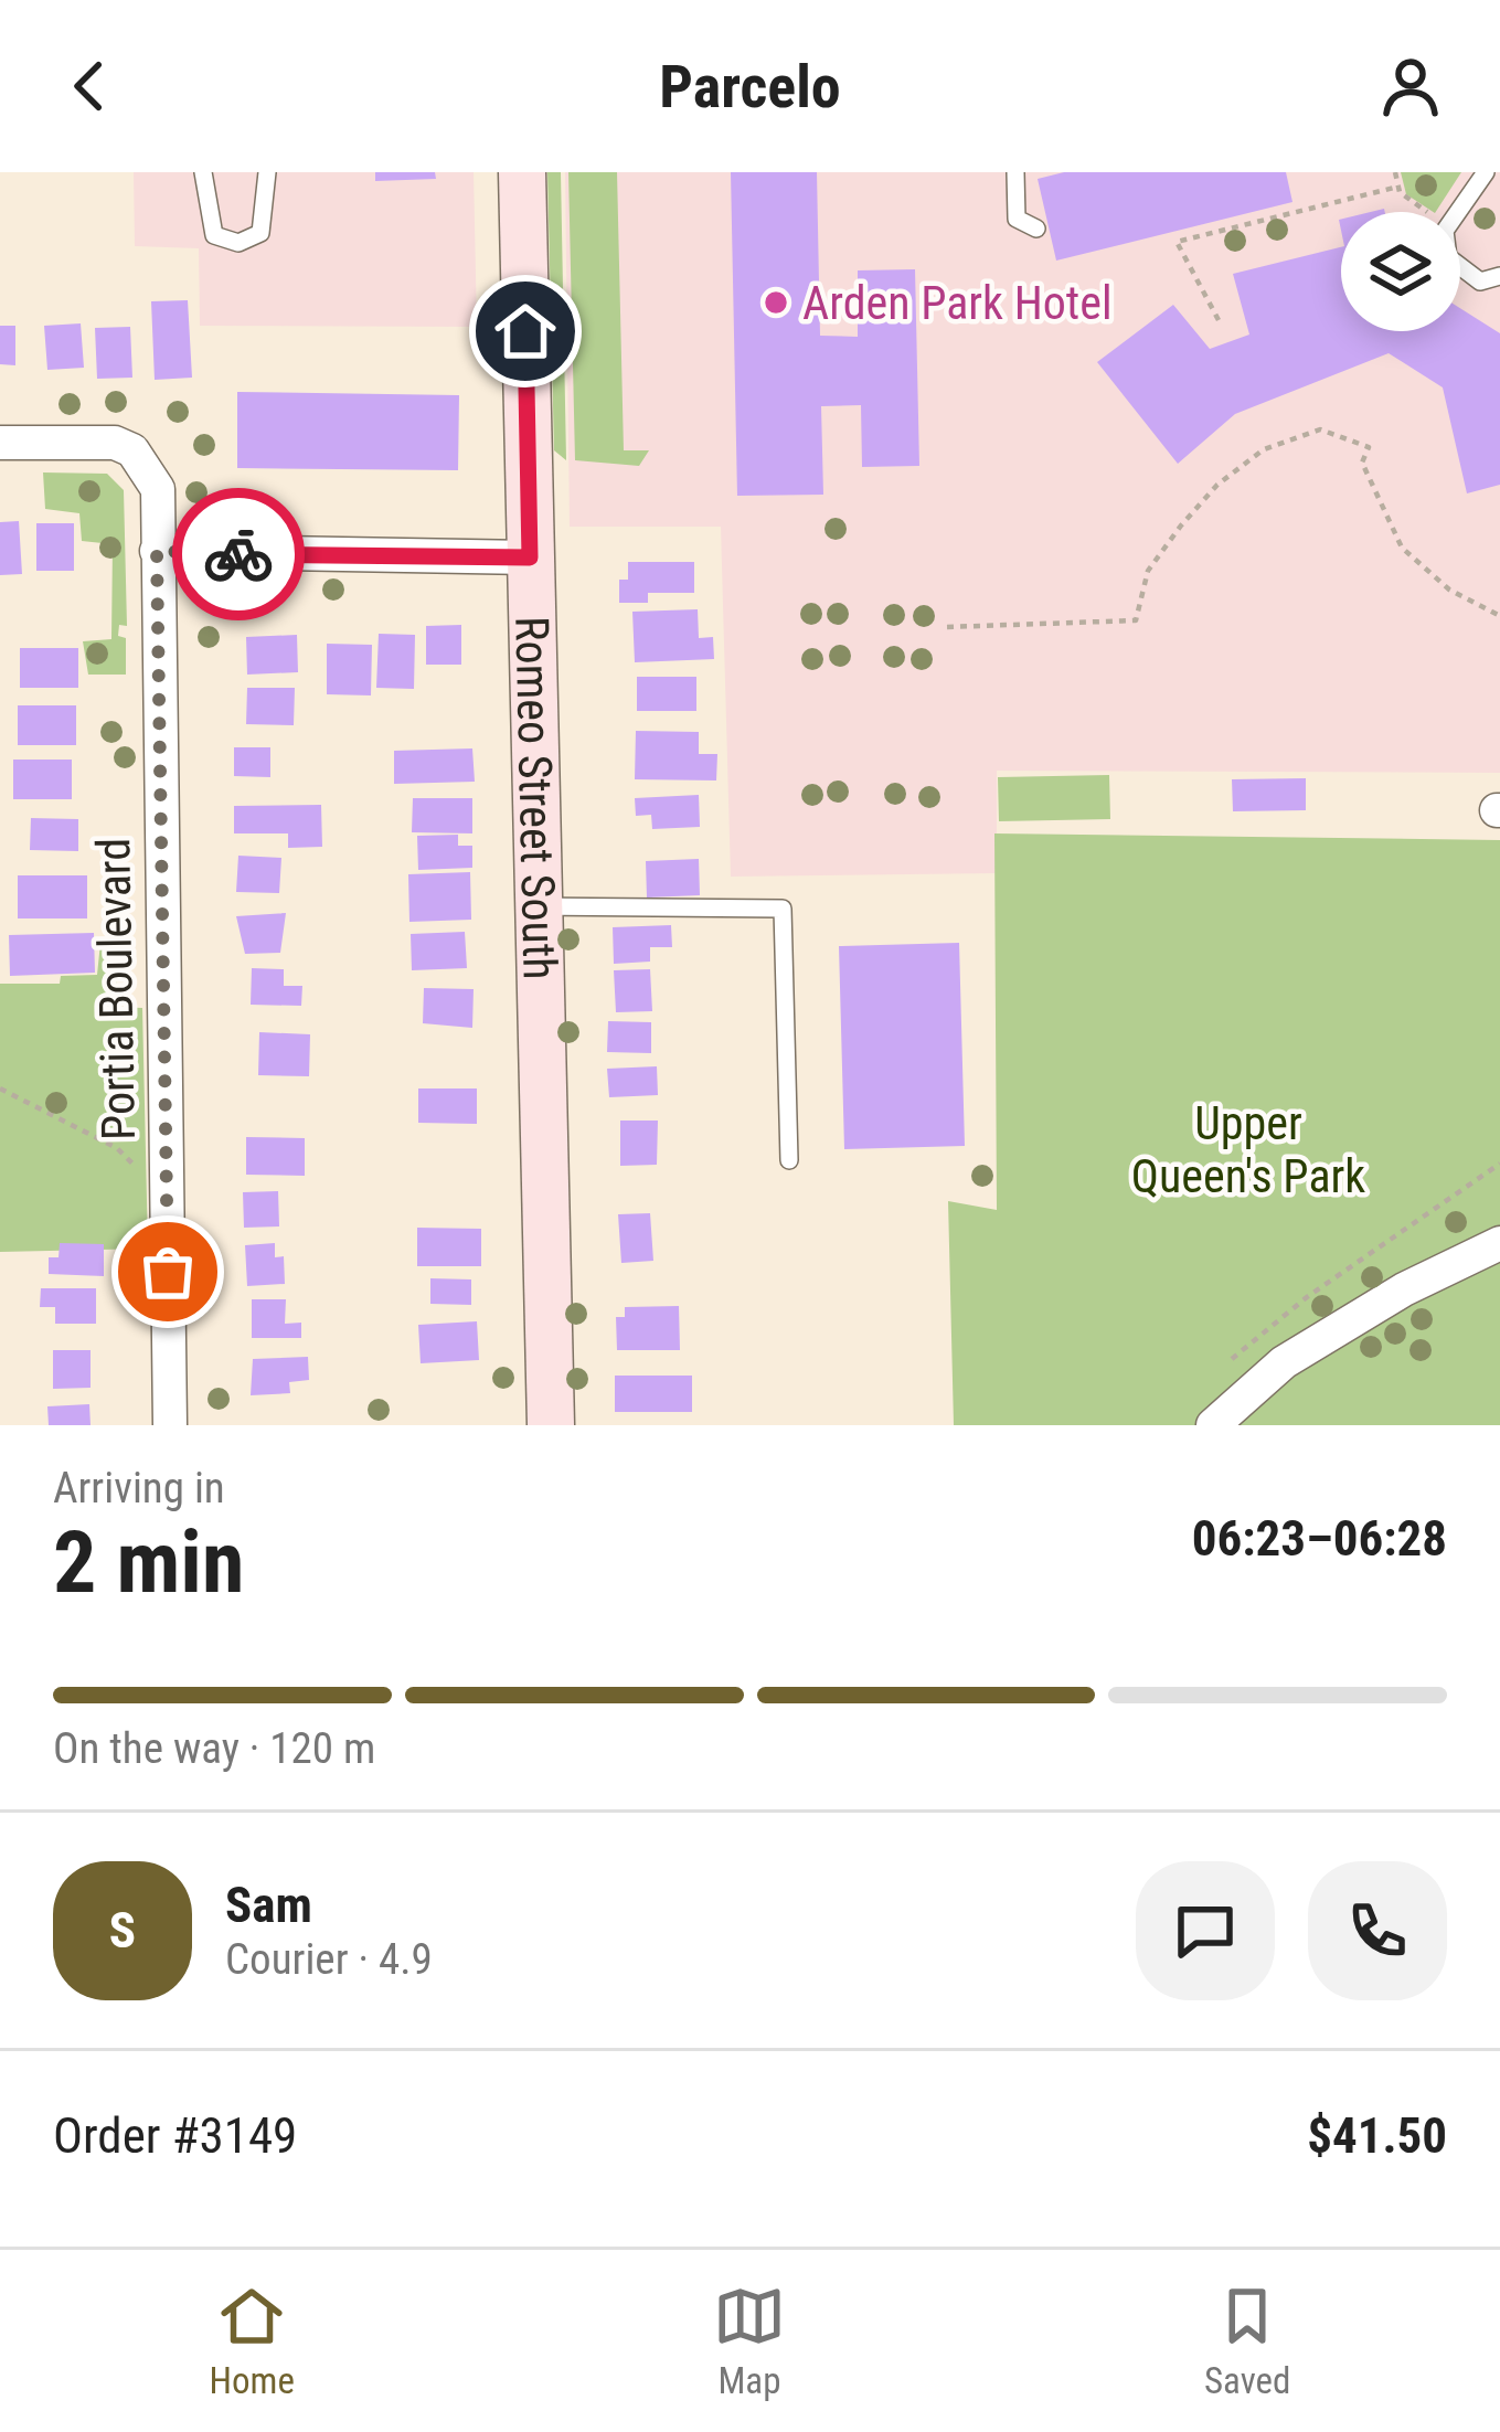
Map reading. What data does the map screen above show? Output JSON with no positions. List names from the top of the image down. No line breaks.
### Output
{"streets":{"main road":["Romeo Street South"],"street":["Portia Boulevard"]},"parks":["Upper Queen's Park"],"places":["Arden Park Hotel"],"page":{"header":"Parcelo","heading":["2 min","Arriving in","06:23–06:28"],"panel":["Sam","Courier · 4.9","Order #3149","$41.50"],"bar":"On the way · 120 m","round":"S","tabs":["Home","Map","Saved"]}}
